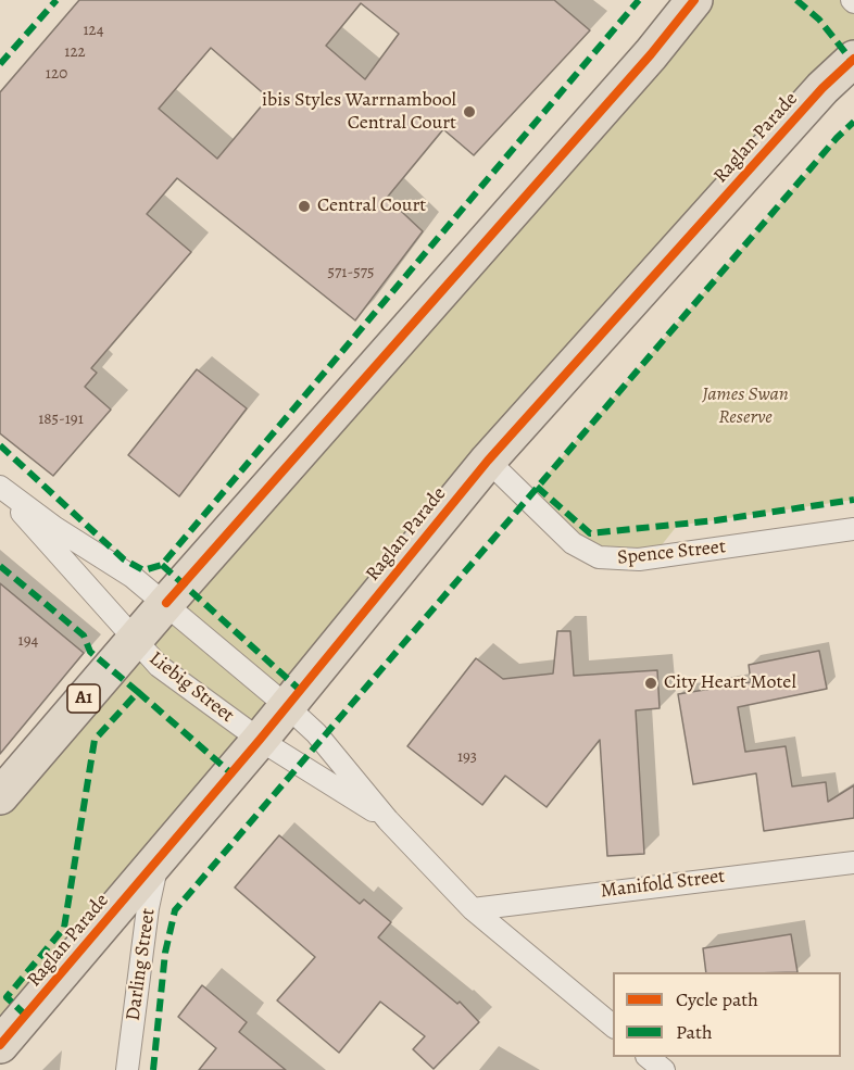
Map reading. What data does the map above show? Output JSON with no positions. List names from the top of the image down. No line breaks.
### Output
{"streets":{"highway":["Raglan Parade","A1"],"street":["Spence Street","Liebig Street","Manifold Street","Darling Street"]},"crossings":[["Raglan Parade","Spence Street"],["Raglan Parade","Liebig Street"],["Raglan Parade","Darling Street"],["Liebig Street","A1"],["Liebig Street","Manifold Street"]],"parks":["James Swan Reserve"],"places":["ibis Styles Warrnambool Central Court","Central Court","City Heart Motel"],"house_numbers":["124","122","120","571-575","185-191","194","193"],"legend":["Cycle path","Path"]}
